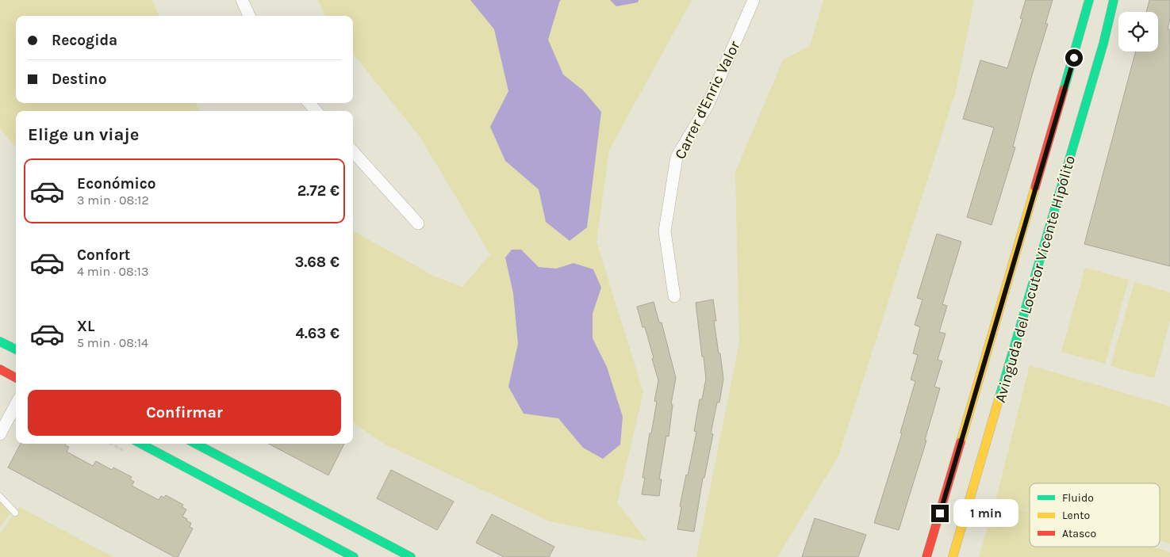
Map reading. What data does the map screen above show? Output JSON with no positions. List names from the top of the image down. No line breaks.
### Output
{"streets":{"main road":["Avinguda del Locutor Vicente Hipólito"],"street":["Carrer d'Enric Valor"]},"legend":["Fluido","Lento","Atasco"],"page":{"banner":["Recogida","Destino"],"heading":"Elige un viaje","list":[{"name":"Económico","note":"3 min · 08:12","value":"2.72 €"},{"name":"Confort","note":"4 min · 08:13","value":"3.68 €"},{"name":"XL","note":"5 min · 08:14","value":"4.63 €"}],"buttons":"Confirmar","bubble":"1 min"}}
